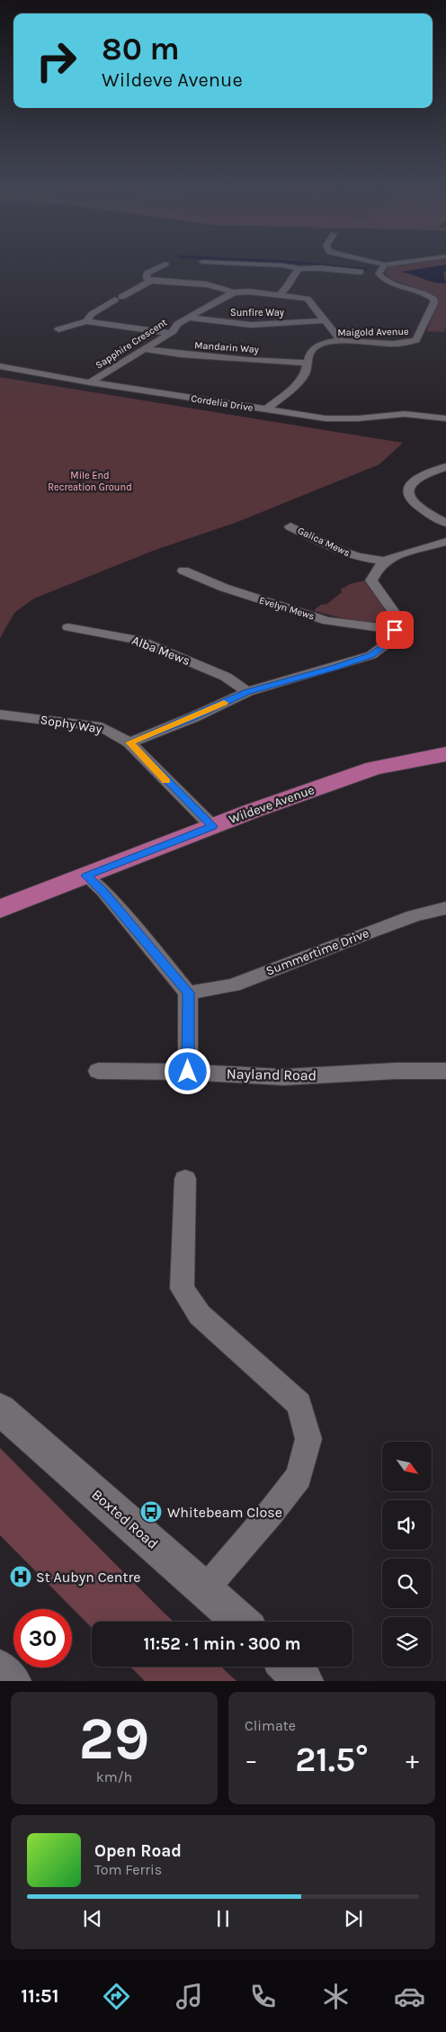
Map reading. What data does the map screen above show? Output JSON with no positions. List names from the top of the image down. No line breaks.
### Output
{"streets":{"main road":["Wildeve Avenue"],"street":["Sunfire Way","Maigold Avenue","Sapphire Crescent","Mandarin Way","Cordelia Drive","Galica Mews","Evelyn Mews","Alba Mews","Sophy Way","Summertime Drive","Nayland Road","Boxted Road"]},"crossings":[["Sunfire Way","Sapphire Crescent"],["Maigold Avenue","Sapphire Crescent"],["Maigold Avenue","Mandarin Way"],["Maigold Avenue","Cordelia Drive"],["Sapphire Crescent","Mandarin Way"],["Sapphire Crescent","Cordelia Drive"],["Sophy Way","Wildeve Avenue"]],"parks":["Mile End Recreation Ground"],"places":{"bus stop":["Whitebeam Close"],"hospital":["St Aubyn Centre"]},"north":"bottom right","page":{"turn":["80 m","Wildeve Avenue"],"limit":"30","trip":"11:52 · 1 min · 300 m","tile":[["29","km/h"],"Climate"],"heat":["−","21.5°","+"],"song":["Open Road","Tom Ferris"],"tabs":"11:51"}}
